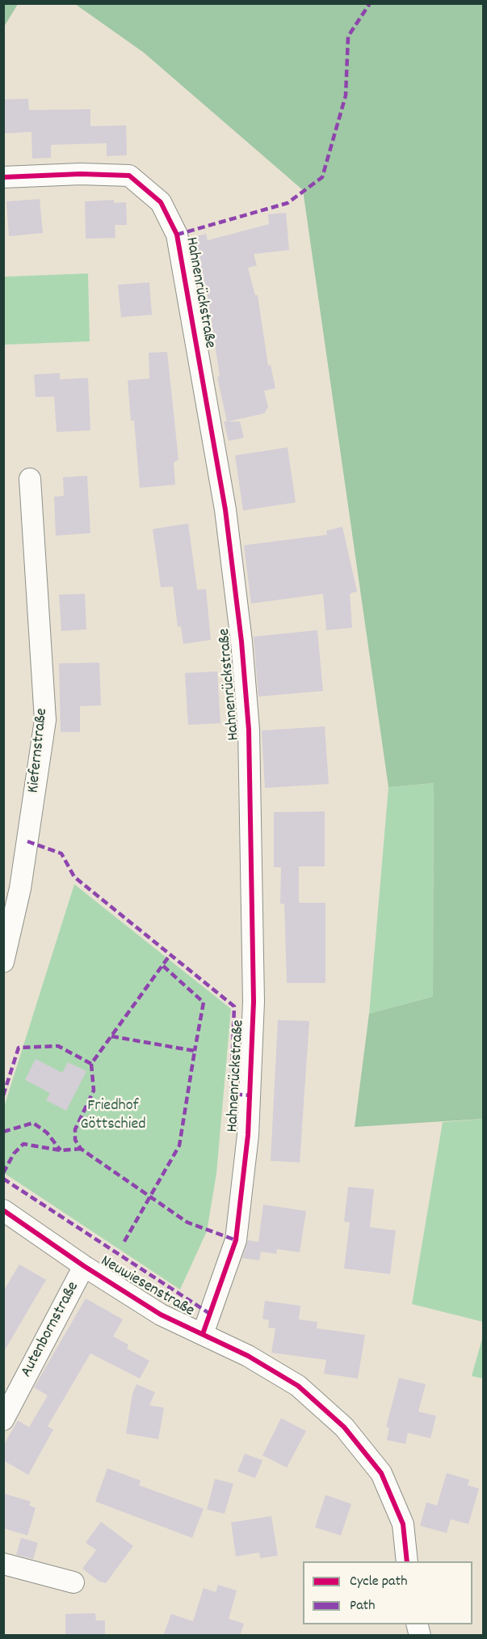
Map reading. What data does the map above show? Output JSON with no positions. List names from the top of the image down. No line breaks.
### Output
{"streets":{"street":["Hahnenrückstraße","Kiefernstraße","Neuwiesenstraße","Autenbornstraße"]},"crossings":[["Hahnenrückstraße","Neuwiesenstraße"],["Neuwiesenstraße","Autenbornstraße"]],"parks":["Friedhof Göttschied"],"legend":["Cycle path","Path"]}
